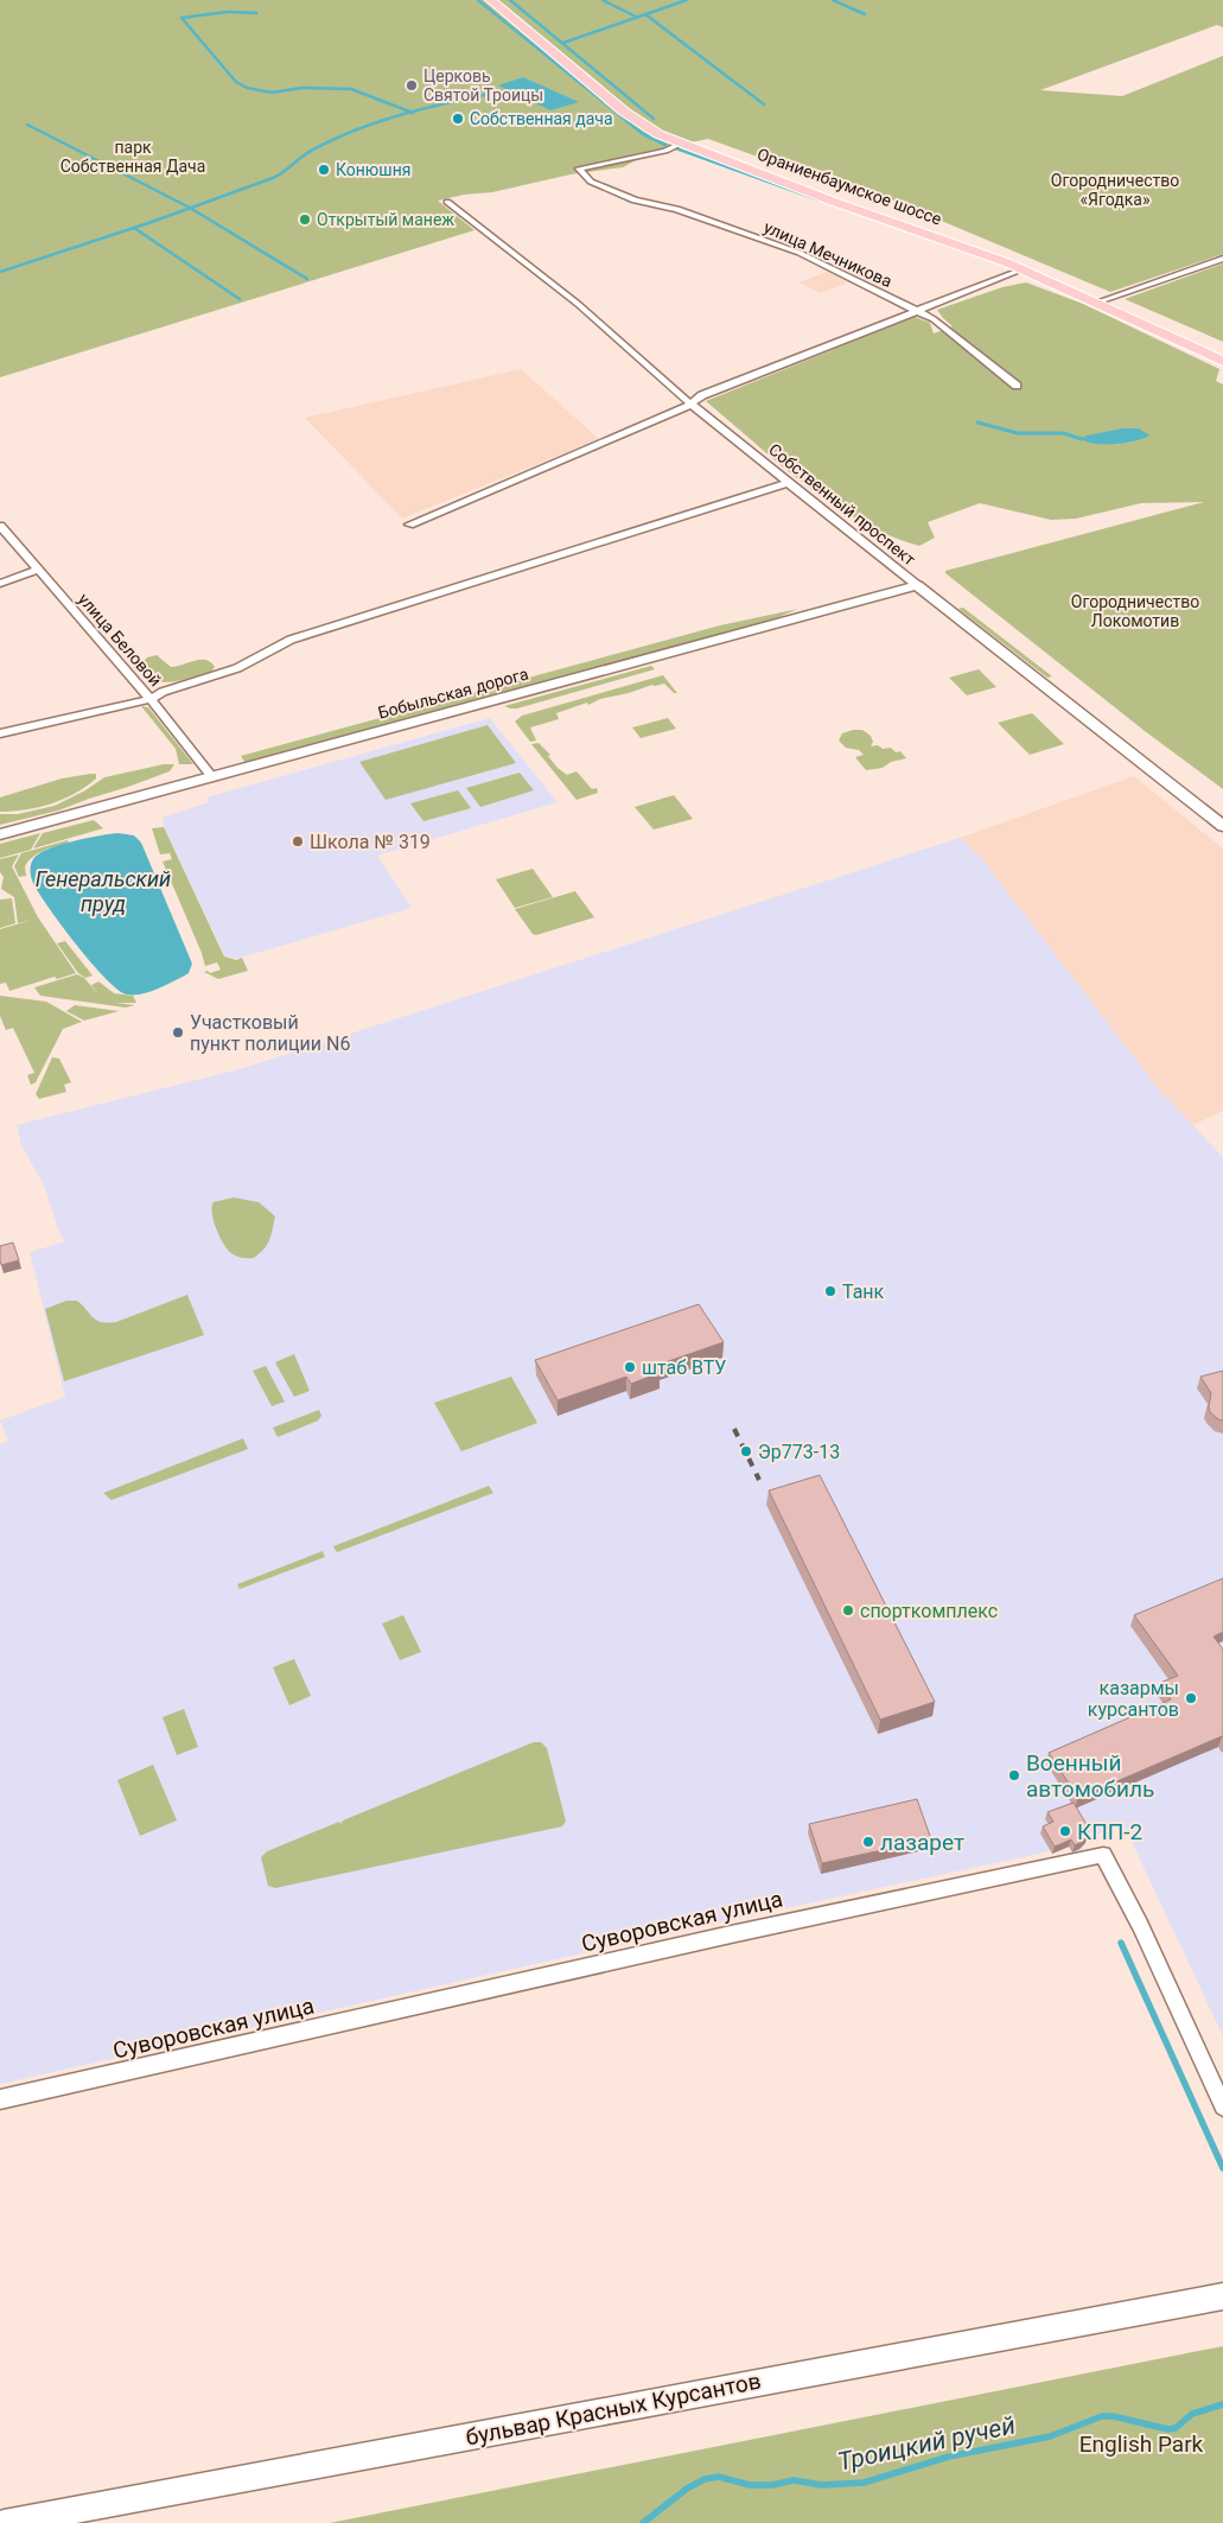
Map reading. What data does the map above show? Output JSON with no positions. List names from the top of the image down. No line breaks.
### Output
{"streets":{"main road":["Ораниенбаумское шоссе"],"street":["улица Мечникова","Собственный проспект","улица Беловой","Бобыльская дорога","Суворовская улица","бульвар Красных Курсантов"]},"crossings":[["Ораниенбаумское шоссе","улица Мечникова"],["Собственный проспект","Бобыльская дорога"],["улица Беловой","Бобыльская дорога"]],"water":["Генеральский пруд","Троицкий ручей"],"parks":["парк Собственная Дача","Огородничество «Ягодка»","Огородничество Локомотив","English Park"],"places":["Церковь Святой Троицы","Собственная дача","Конюшня","Открытый манеж","Школа № 319","Участковый пункт полиции N6","Танк","штаб ВТУ","Эр773-13","спорткомплекс","казармы курсантов","Военный автомобиль","КПП-2","лазарет"]}
